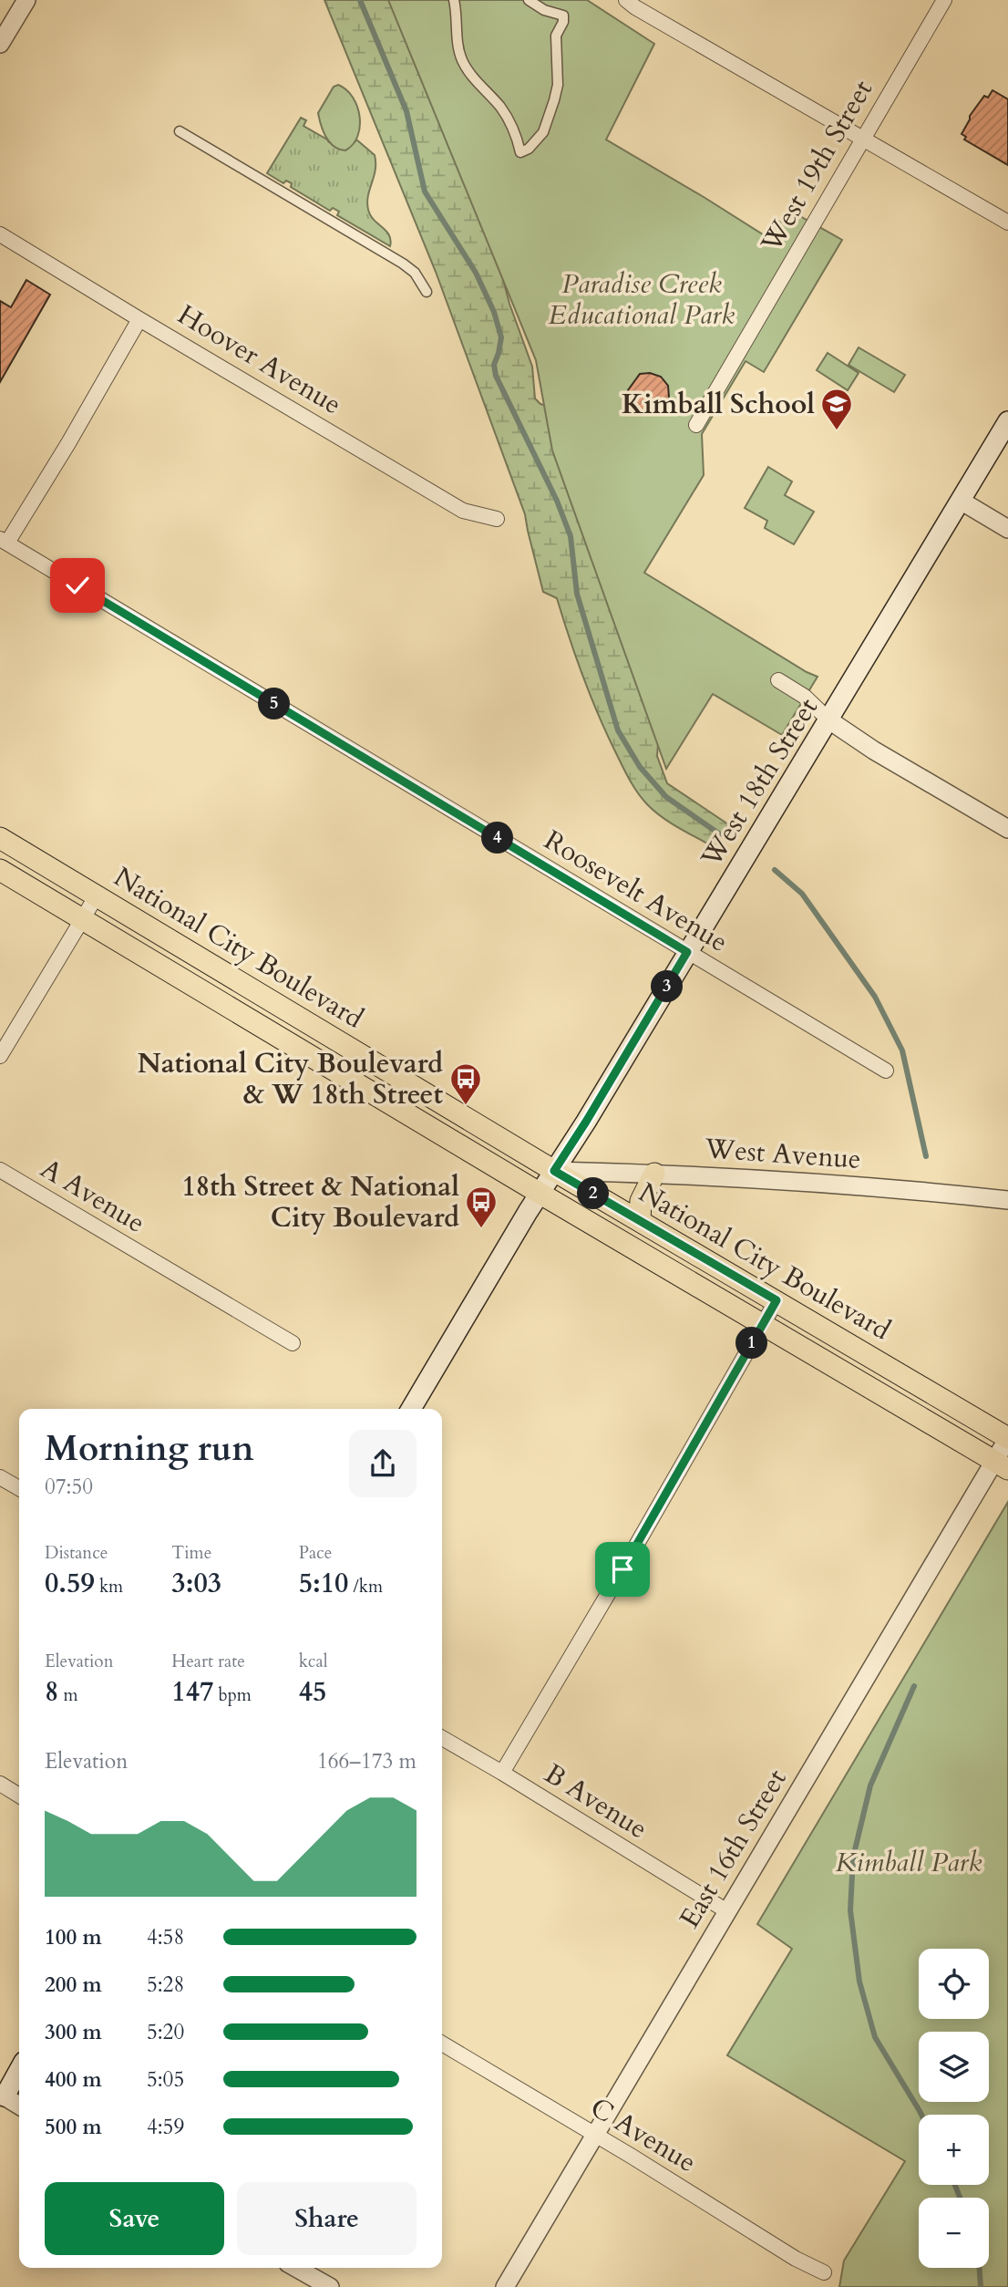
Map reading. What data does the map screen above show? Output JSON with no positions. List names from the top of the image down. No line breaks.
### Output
{"streets":{"main road":["West 18th Street","National City Boulevard"],"street":["West 19th Street","Hoover Avenue","Roosevelt Avenue","West Avenue","A Avenue","B Avenue","East 16th Street","C Avenue"]},"crossings":[["West 18th Street","Roosevelt Avenue"],["West 18th Street","National City Boulevard"],["West 18th Street","West Avenue"],["National City Boulevard","West Avenue"],["National City Boulevard","East 16th Street"],["B Avenue","East 16th Street"],["East 16th Street","C Avenue"]],"parks":["Paradise Creek Educational Park","Kimball Park"],"places":{"school or university":["Kimball School"],"bus stop":["National City Boulevard & W 18th Street","18th Street & National City Boulevard"]},"page":{"pins":["5","4","3","2","1"],"heading":["Morning run","07:50"],"stats":[["Distance","0.59 km"],["Time","3:03"],["Pace","5:10 /km"],["Elevation","8 m"],["Heart rate","147 bpm"],["kcal","45"]],"chart":["Elevation","166–173 m"],"list":[{"name":"100 m","note":"4:58"},{"name":"200 m","note":"5:28"},{"name":"300 m","note":"5:20"},{"name":"400 m","note":"5:05"},{"name":"500 m","note":"4:59"}],"map_buttons":["+","−"],"buttons":["Save","Share"]}}
